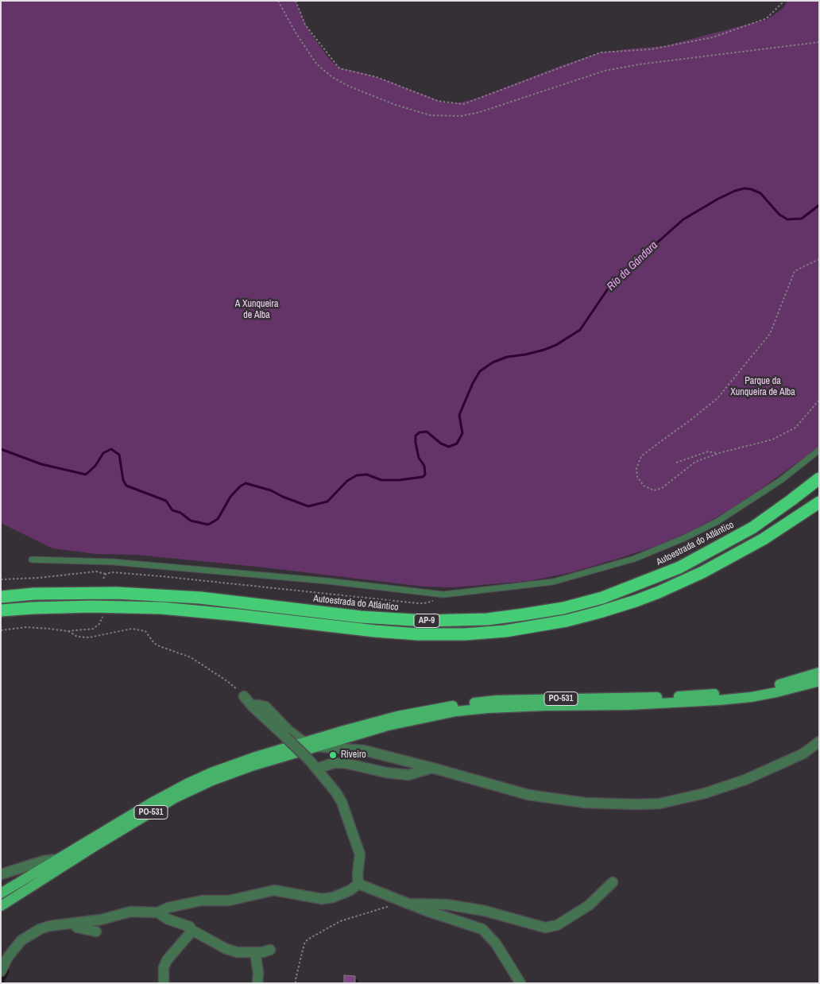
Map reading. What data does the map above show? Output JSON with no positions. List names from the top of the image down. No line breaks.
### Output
{"streets":{"highway":["Autoestrada do Atlántico","AP-9"],"main road":["PO-531"]},"water":["Río da Gándara"],"parks":["A Xunqueira de Alba","Parque da Xunqueira de Alba"],"places":["Riveiro"]}
